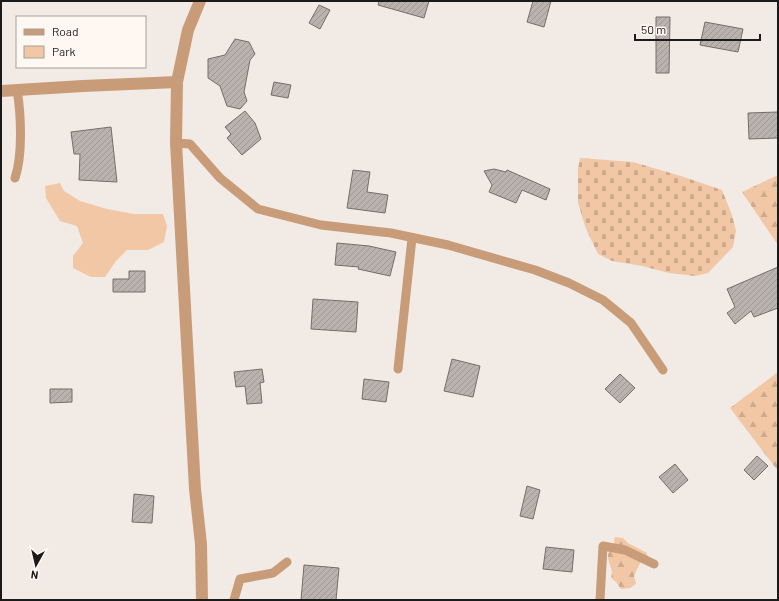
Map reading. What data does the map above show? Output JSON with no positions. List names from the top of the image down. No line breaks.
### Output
{"legend":["Road","Park"],"scale_bar":"50 m","north":"bottom"}
